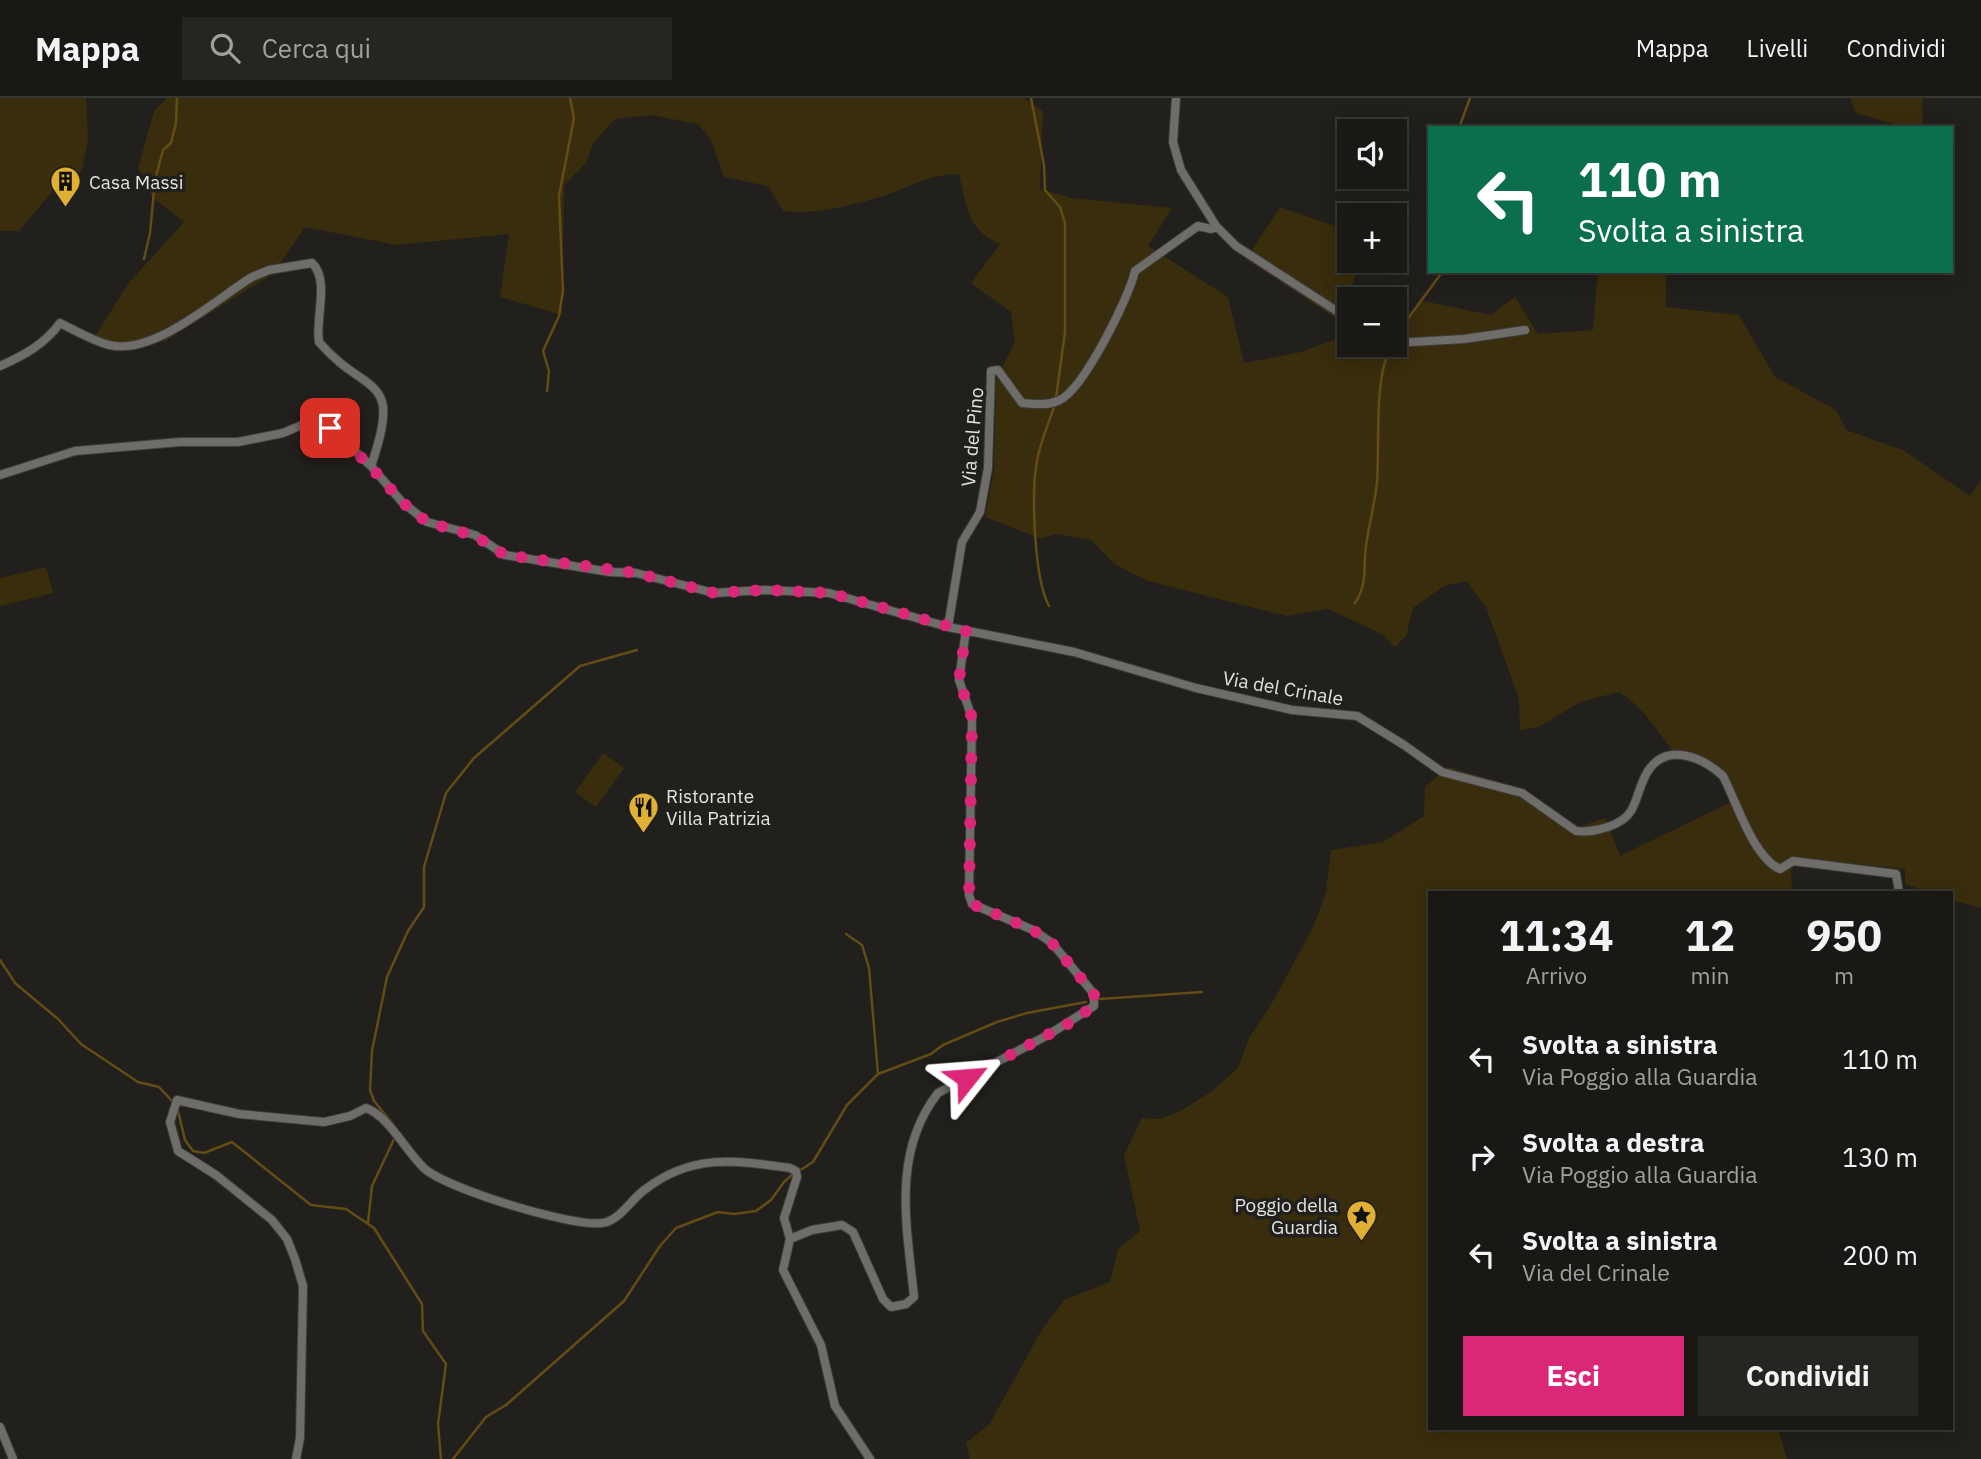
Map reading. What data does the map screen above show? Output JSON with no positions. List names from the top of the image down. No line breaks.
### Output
{"streets":{"street":["Via del Pino","Via del Crinale"]},"crossings":[["Via del Pino","Via del Crinale"]],"places":{"building":["Casa Massi"],"restaurant":["Ristorante Villa Patrizia"],"place":["Poggio della Guardia"]},"page":{"header":"Mappa","search":"Cerca qui","nav":["Mappa","Livelli","Condividi"],"map_buttons":["+","−"],"turn":["110 m","Svolta a sinistra"],"eta":["11:34","Arrivo","12","min","950","m"],"list":[{"name":"Svolta a sinistra","note":"Via Poggio alla Guardia","value":"110 m"},{"name":"Svolta a destra","note":"Via Poggio alla Guardia","value":"130 m"},{"name":"Svolta a sinistra","note":"Via del Crinale","value":"200 m"}],"buttons":["Esci","Condividi"]}}
